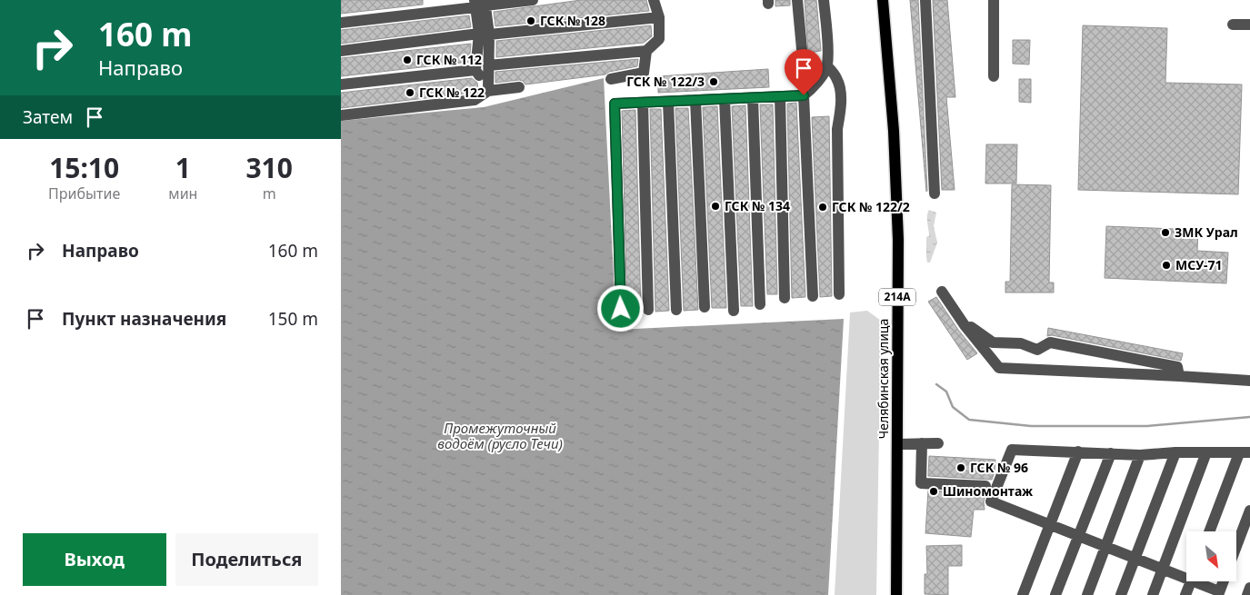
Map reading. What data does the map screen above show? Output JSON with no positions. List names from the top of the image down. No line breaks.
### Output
{"streets":{"main road":["214А","Челябинская улица"]},"water":["Промежуточный водоём (русло Течи)"],"places":["ГСК № 128","ГСК № 112","ГСК № 122/3","ГСК № 122","ГСК № 134","ГСК № 122/2","ЗМК Урал","МСУ-71","ГСК № 96","Шиномонтаж"],"north":"bottom right","page":{"turn":["160 m","Направо"],"then":"Затем","eta":["15:10","Прибытие","1","мин","310","m"],"list":[{"name":"Направо","value":"160 m"},{"name":"Пункт назначения","value":"150 m"}],"buttons":["Выход","Поделиться"]}}
